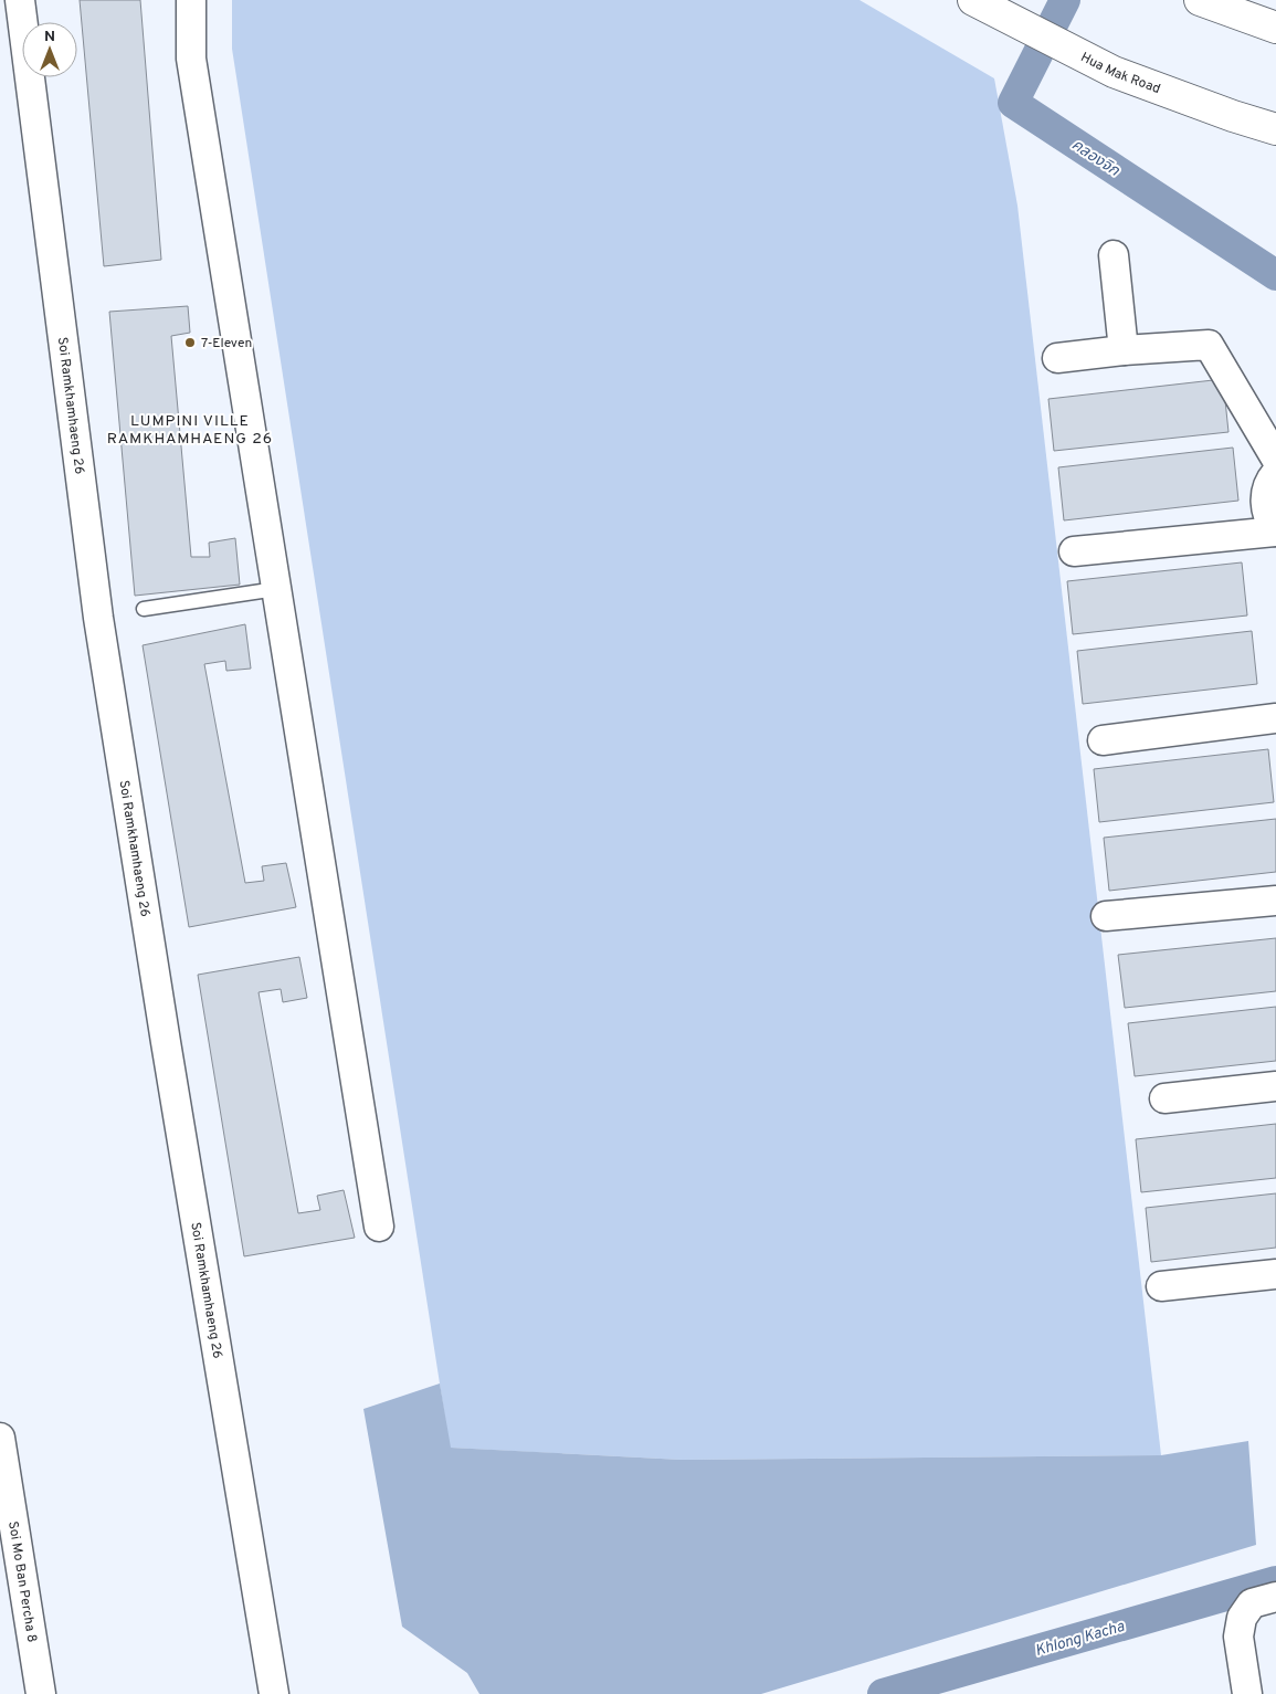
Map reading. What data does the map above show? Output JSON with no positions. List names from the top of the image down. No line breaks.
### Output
{"streets":{"main road":["Hua Mak Road"],"street":["Soi Ramkhamhaeng 26","Soi Mo Ban Percha 8"]},"districts":["LUMPINI VILLE RAMKHAMHAENG 26"],"water":["คลองจิก","Khlong Kacha"],"places":["7-Eleven"],"north":"top"}
